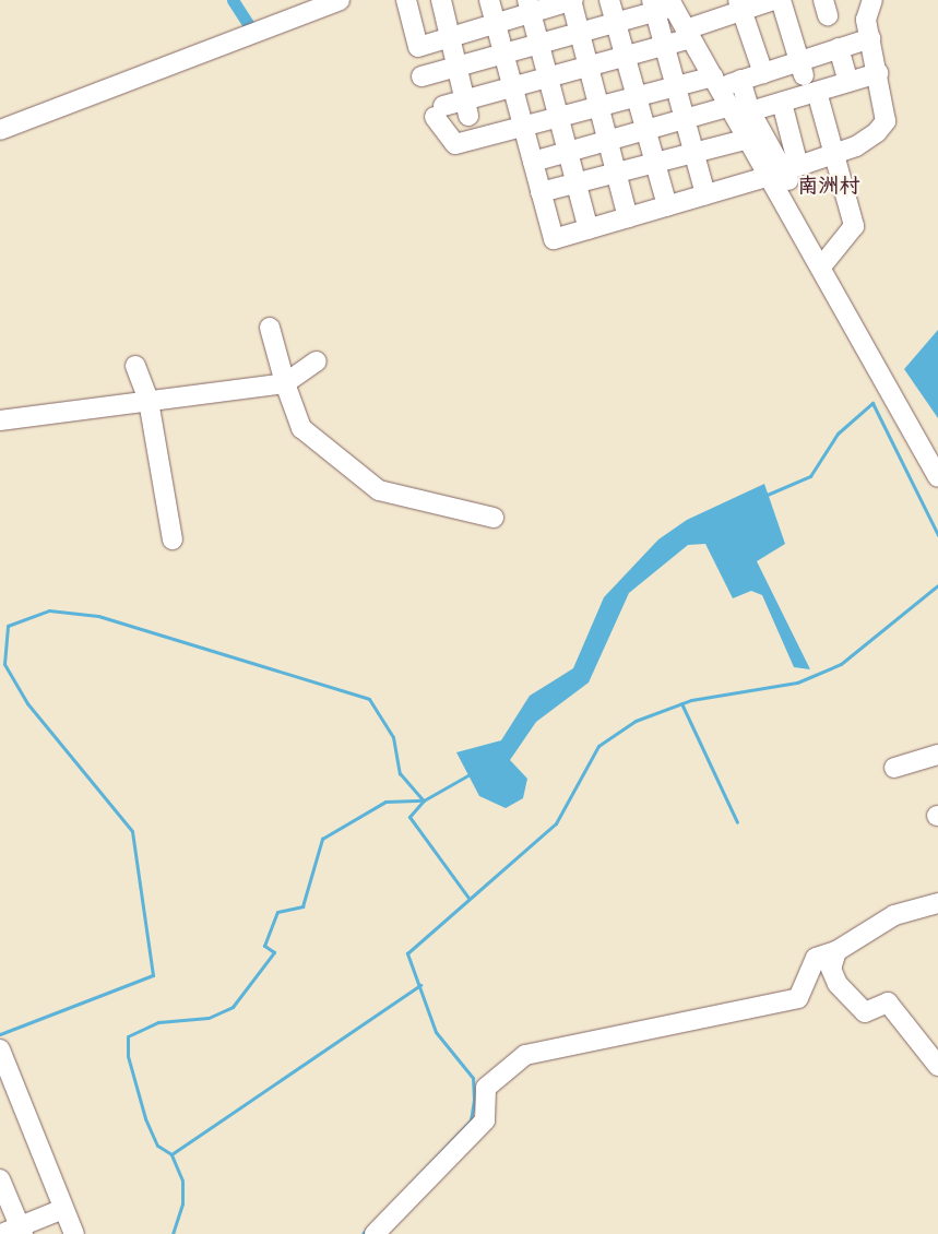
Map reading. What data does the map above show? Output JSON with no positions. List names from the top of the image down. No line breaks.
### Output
{"districts":["南洲村"]}
